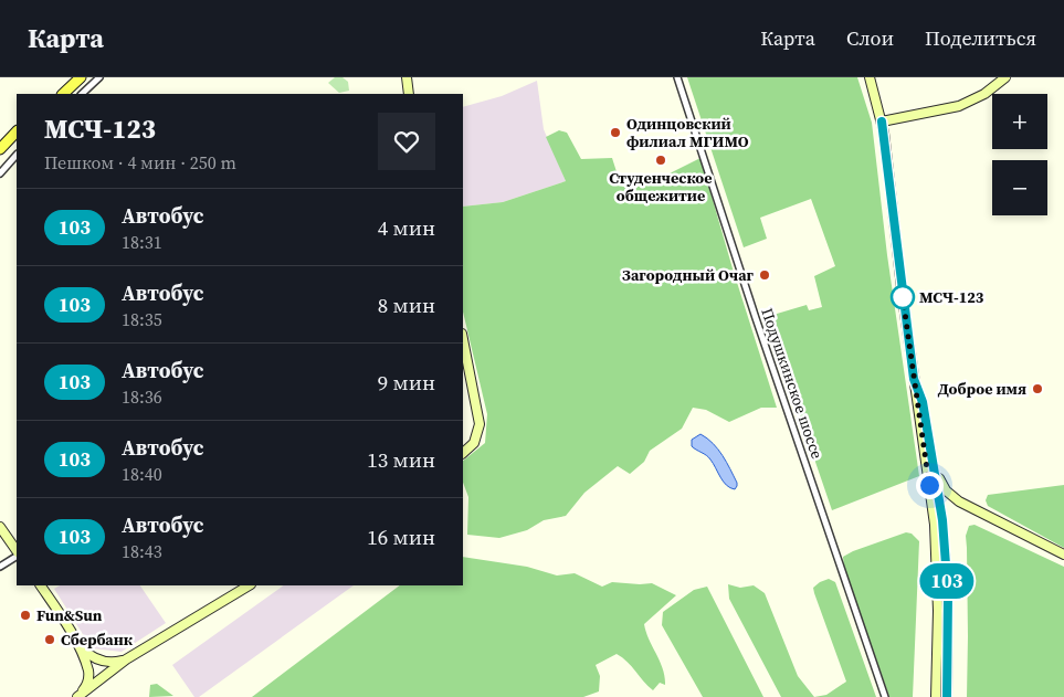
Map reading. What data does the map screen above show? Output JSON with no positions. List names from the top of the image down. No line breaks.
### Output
{"streets":{"street":["Подушкинское шоссе"]},"places":["Одинцовский филиал МГИМО","Студенческое общежитие","Загородный Очаг","МСЧ-123","Доброе имя","Fun&Sun","Сбербанк"],"lines":["bus line 103"],"page":{"header":"Карта","nav":["Карта","Слои","Поделиться"],"on_map":"103","map_buttons":["+","−"],"heading":["МСЧ-123","Пешком · 4 мин · 250 m"],"list":[{"mark":"103","name":"Автобус","note":"18:31","value":"4 мин"},{"mark":"103","name":"Автобус","note":"18:35","value":"8 мин"},{"mark":"103","name":"Автобус","note":"18:36","value":"9 мин"},{"mark":"103","name":"Автобус","note":"18:40","value":"13 мин"},{"mark":"103","name":"Автобус","note":"18:43","value":"16 мин"}]}}
